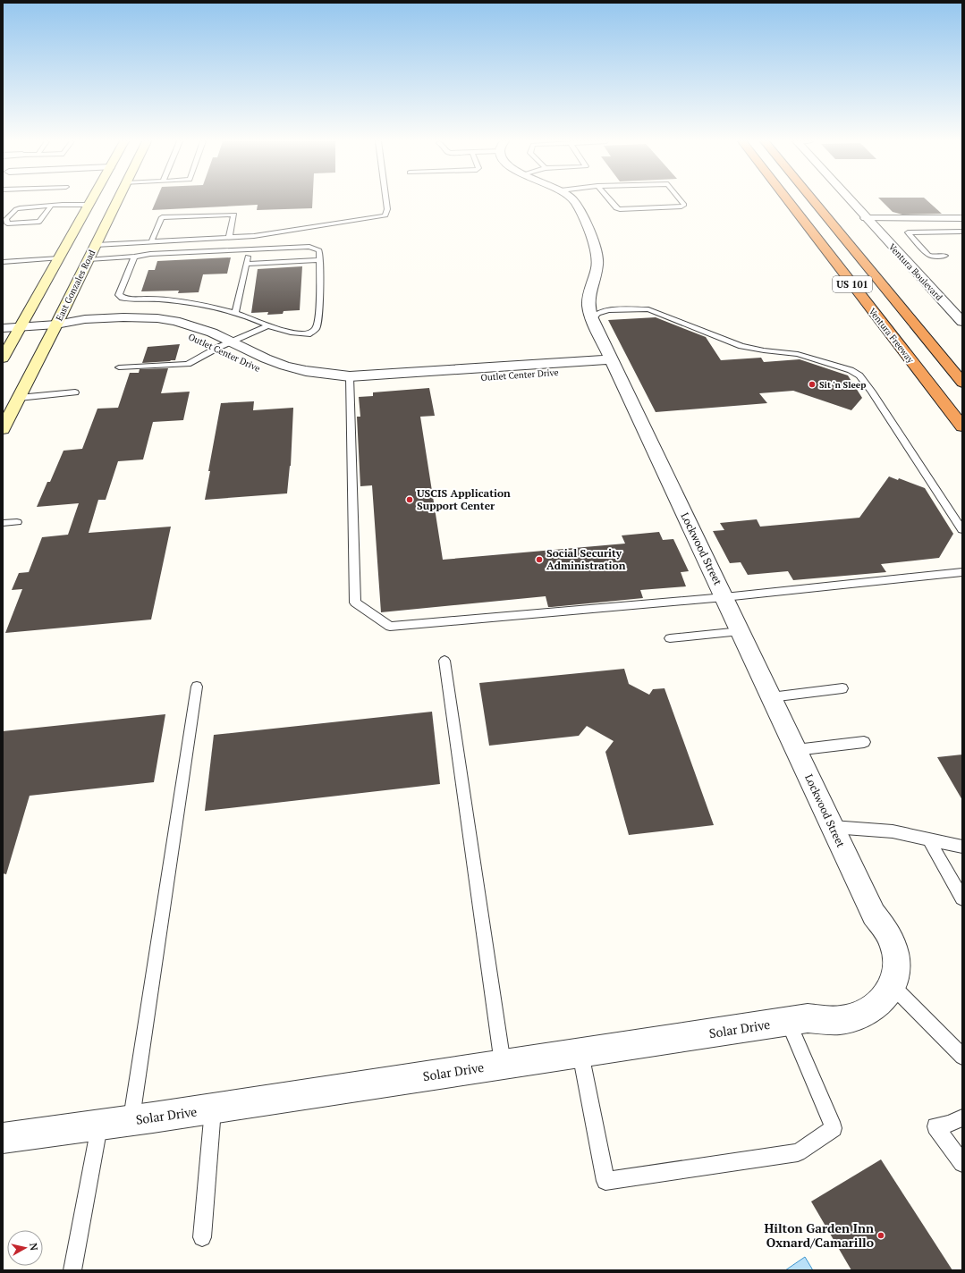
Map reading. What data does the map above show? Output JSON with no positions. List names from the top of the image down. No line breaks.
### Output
{"streets":{"highway":["US 101","Ventura Freeway"],"main road":["East Gonzales Road"],"street":["Ventura Boulevard","Outlet Center Drive","Lockwood Street","Solar Drive"]},"crossings":[["East Gonzales Road","Outlet Center Drive"],["Outlet Center Drive","Lockwood Street"],["Lockwood Street","Solar Drive"]],"places":["Sit 'n Sleep","USCIS Application Support Center","Social Security Administration","Hilton Garden Inn Oxnard/Camarillo"],"north":"right"}
